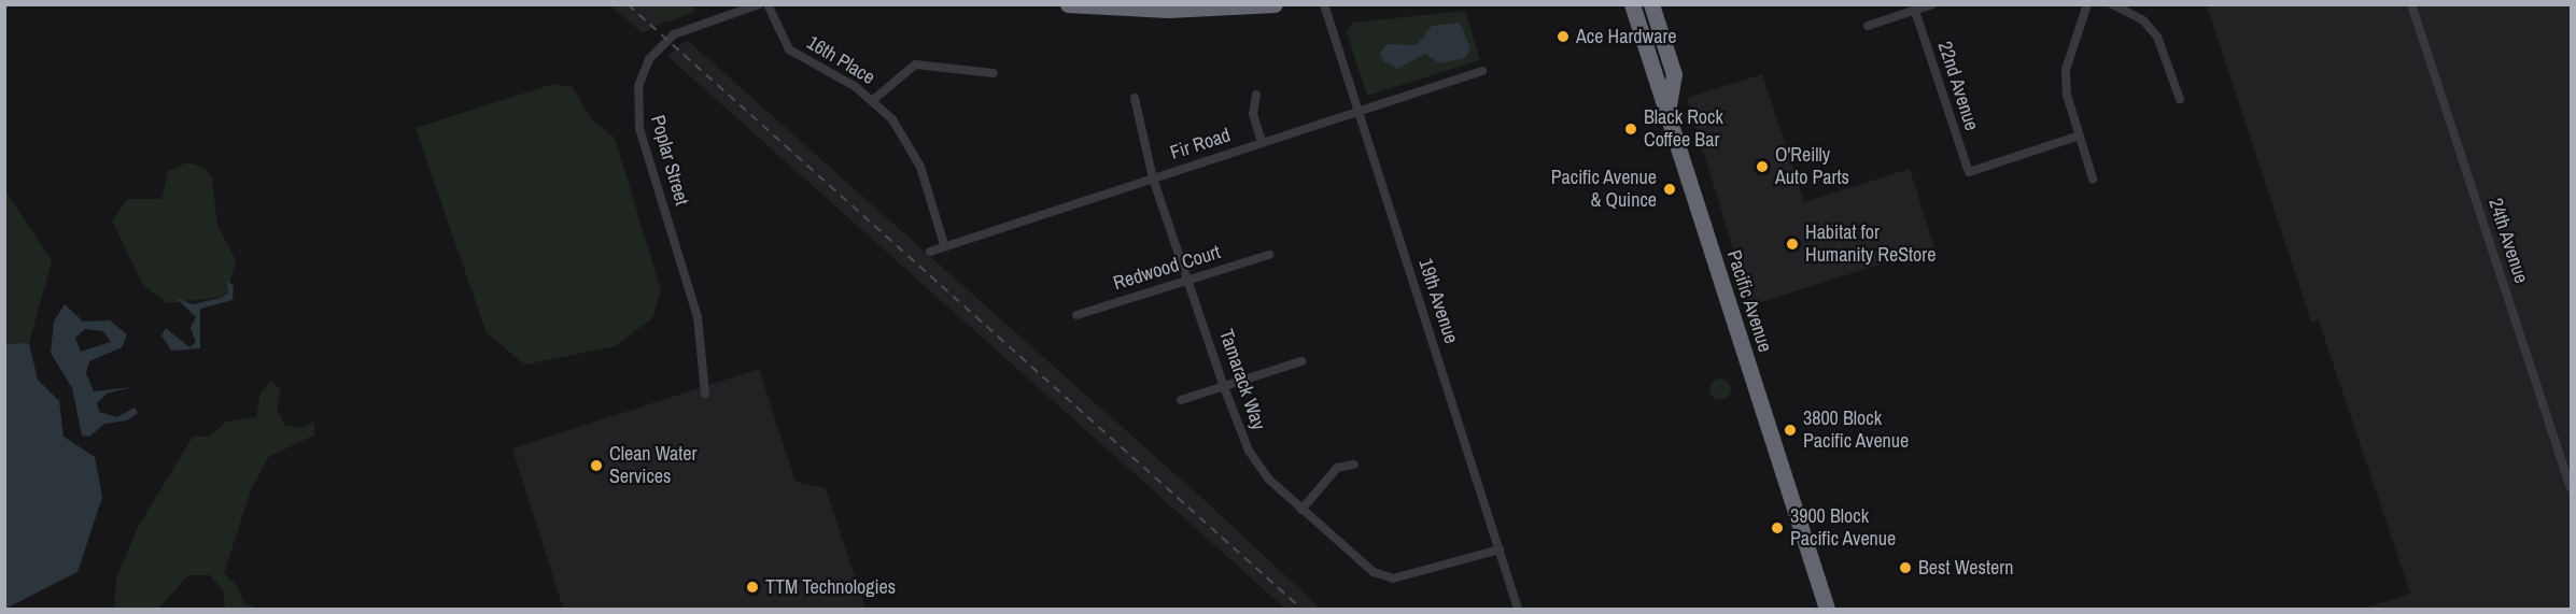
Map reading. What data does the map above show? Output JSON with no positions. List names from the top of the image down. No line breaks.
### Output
{"streets":{"highway":["Pacific Avenue"],"street":["16th Place","22nd Avenue","Fir Road","Poplar Street","24th Avenue","Redwood Court","19th Avenue","Tamarack Way"]},"crossings":[["16th Place","Fir Road"],["Fir Road","19th Avenue"],["Fir Road","Tamarack Way"],["Redwood Court","Tamarack Way"],["19th Avenue","Tamarack Way"]],"places":["Ace Hardware","Black Rock Coffee Bar","O'Reilly Auto Parts","Pacific Avenue & Quince","Habitat for Humanity ReStore","3800 Block Pacific Avenue","Clean Water Services","3900 Block Pacific Avenue","Best Western","TTM Technologies"]}
